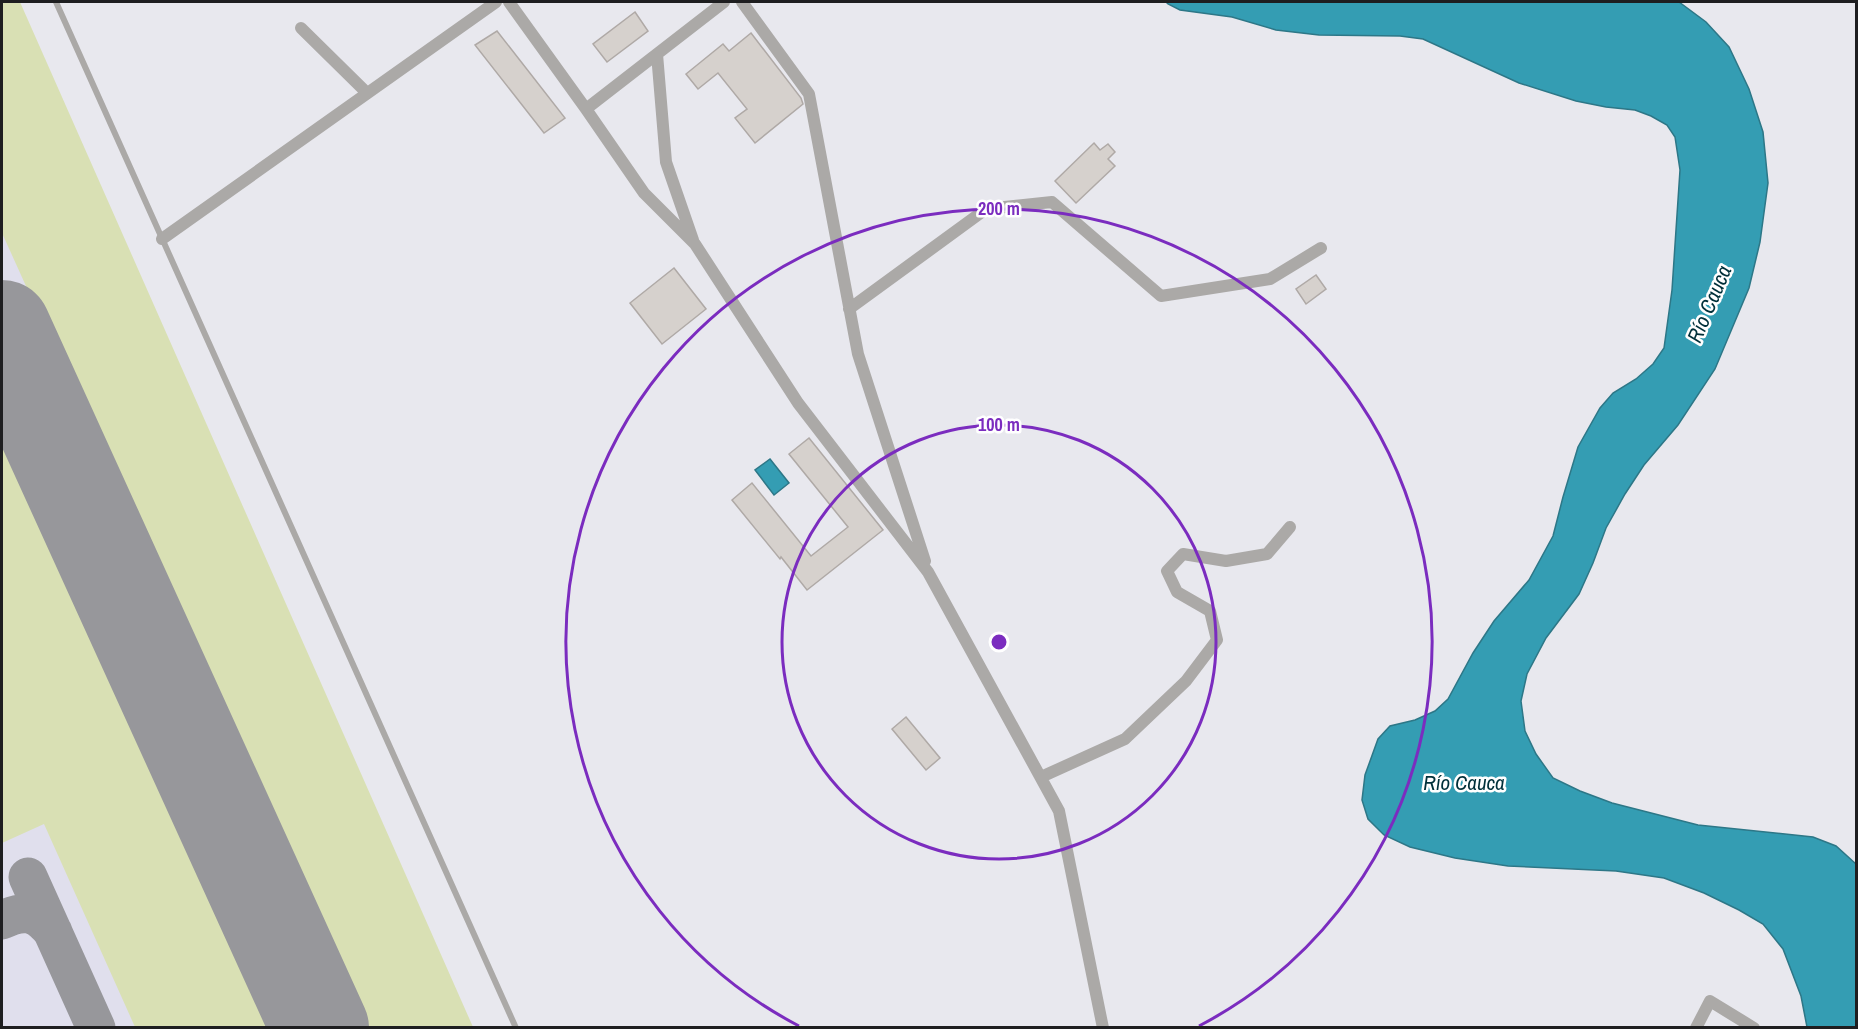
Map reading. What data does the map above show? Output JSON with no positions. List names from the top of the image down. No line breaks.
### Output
{"water":["Río Cauca"],"rings":["200 m","100 m"]}
